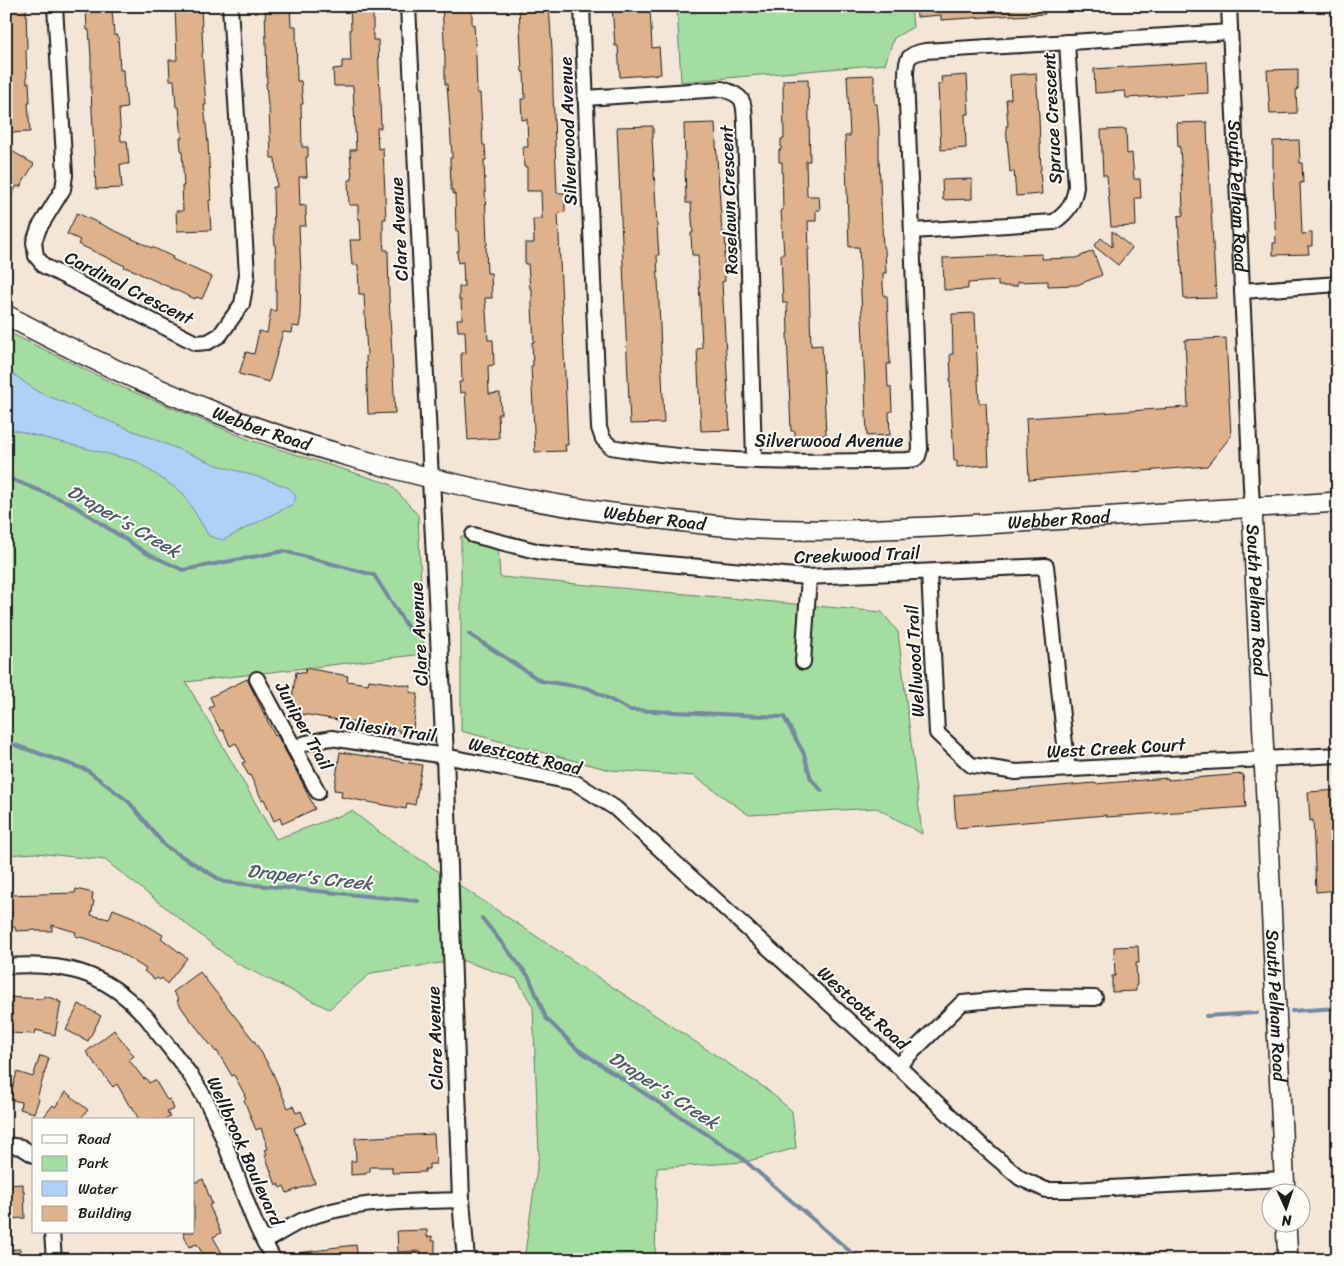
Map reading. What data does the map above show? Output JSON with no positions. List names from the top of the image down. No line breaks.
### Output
{"streets":{"main road":["South Pelham Road","Webber Road"],"street":["Spruce Crescent","Silverwood Avenue","Roselawn Crescent","Clare Avenue","Cardinal Crescent","Creekwood Trail","Wellwood Trail","Juniper Trail","Taliesin Trail","West Creek Court","Westcott Road","Wellbrook Boulevard"]},"crossings":[["Spruce Crescent","Silverwood Avenue"],["Silverwood Avenue","South Pelham Road"],["Silverwood Avenue","Roselawn Crescent"],["South Pelham Road","Webber Road"],["South Pelham Road","West Creek Court"],["Clare Avenue","Webber Road"],["Clare Avenue","Taliesin Trail"],["Clare Avenue","Westcott Road"],["Creekwood Trail","Wellwood Trail"],["Wellwood Trail","West Creek Court"],["Juniper Trail","Taliesin Trail"],["Taliesin Trail","Westcott Road"]],"water":["Draper's Creek"],"legend":["Road","Park","Water","Building"],"north":"bottom"}
